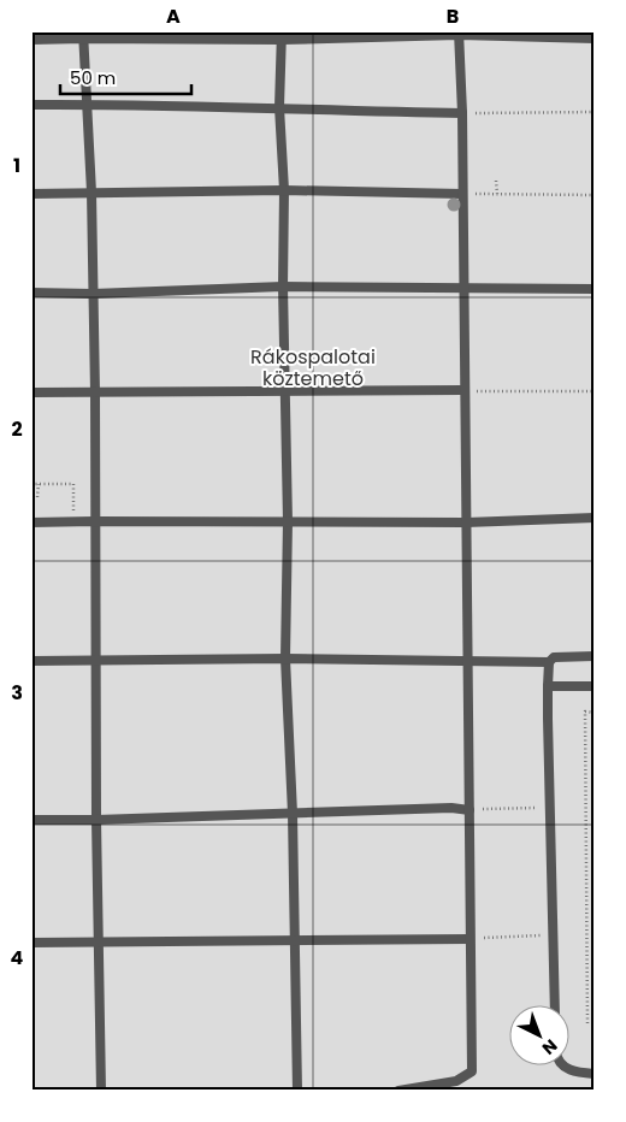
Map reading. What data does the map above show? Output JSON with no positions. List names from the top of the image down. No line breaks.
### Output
{"parks":["Rákospalotai köztemető"],"scale_bar":"50 m","north":"bottom right","grid":{"columns":["A","B"],"rows":["1","2","3","4"]}}
